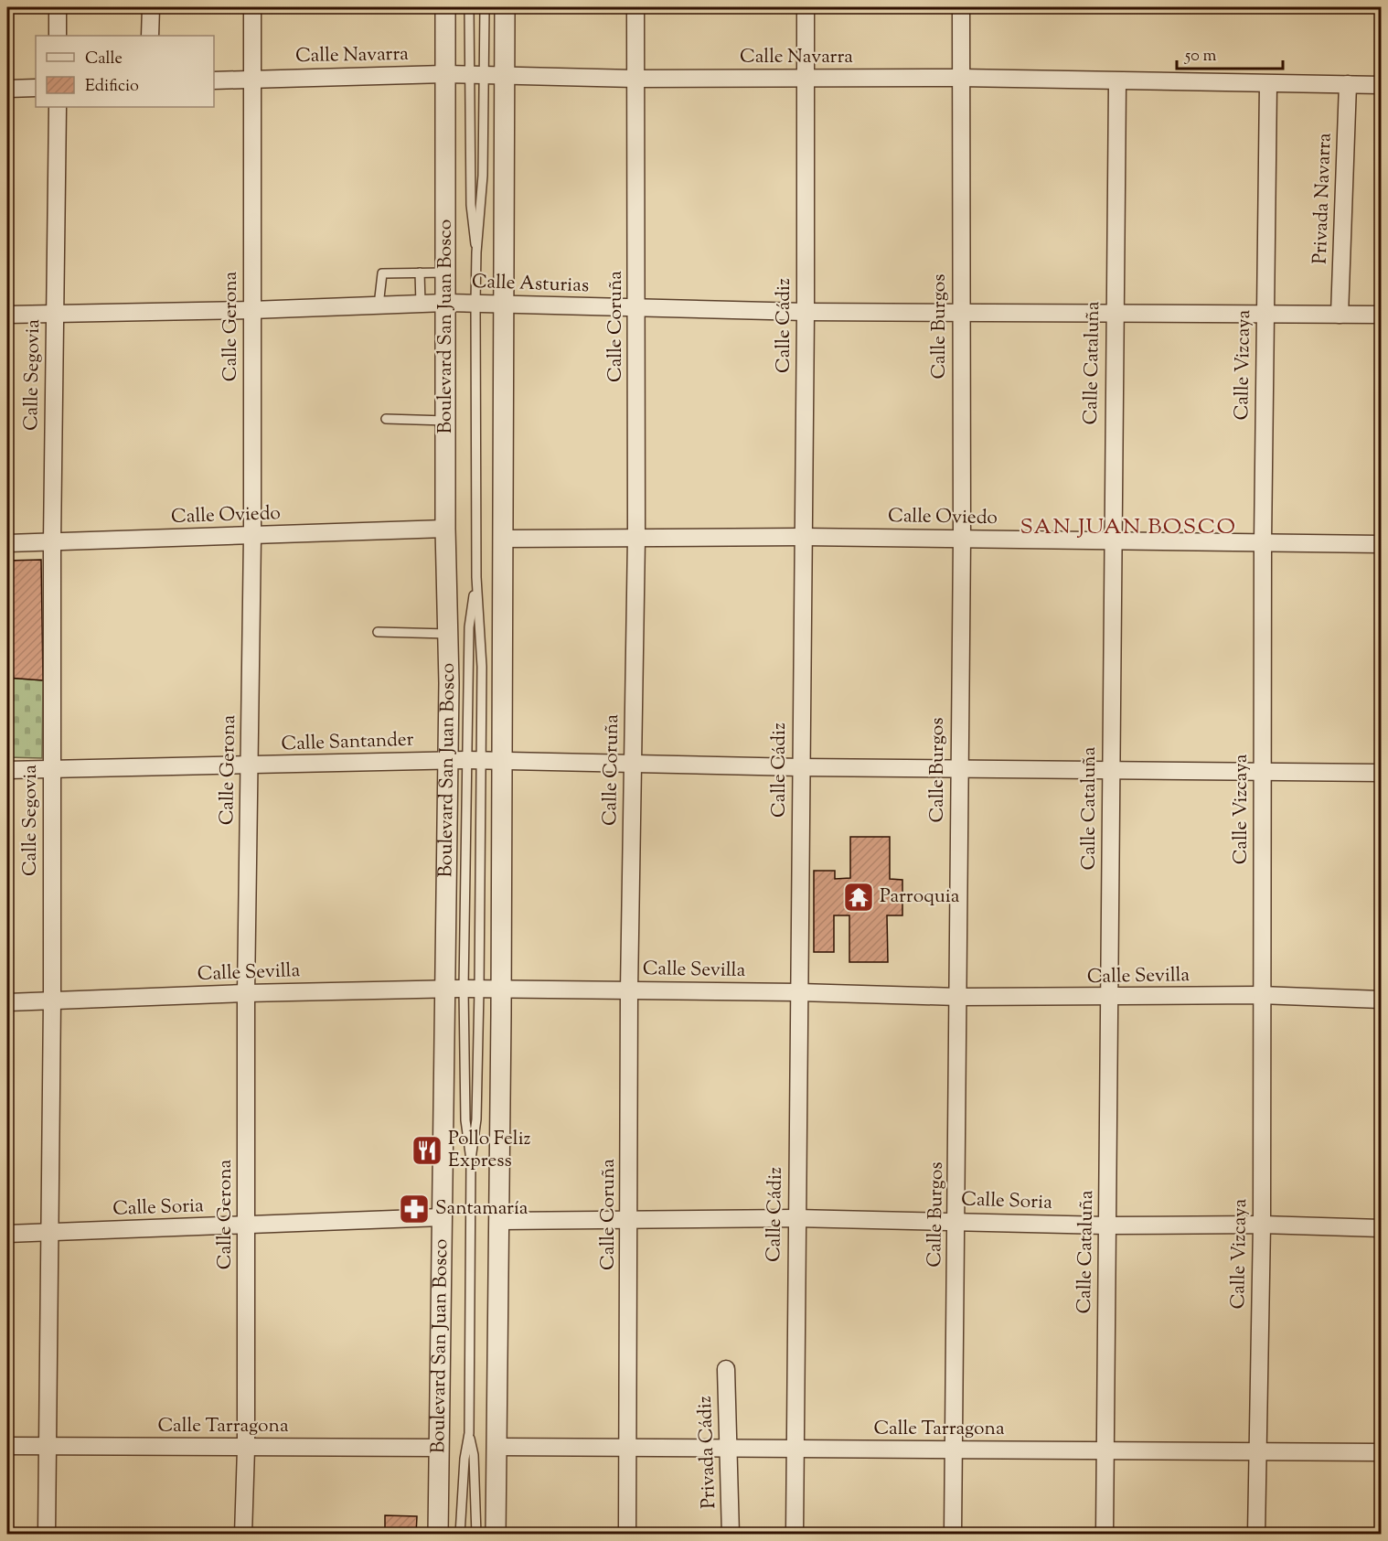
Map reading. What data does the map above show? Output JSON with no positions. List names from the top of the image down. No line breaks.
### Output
{"streets":{"street":["Calle Navarra","Privada Navarra","Calle Asturias","Calle Cádiz","Calle Gerona","Boulevard San Juan Bosco","Calle Coruña","Calle Burgos","Calle Cataluña","Calle Vizcaya","Calle Segovia","Calle Oviedo","Calle Santander","Calle Sevilla","Calle Soria","Calle Tarragona","Privada Cádiz"]},"crossings":[["Calle Navarra","Privada Navarra"],["Calle Navarra","Calle Cádiz"],["Calle Navarra","Calle Gerona"],["Calle Navarra","Boulevard San Juan Bosco"],["Calle Navarra","Calle Coruña"],["Calle Navarra","Calle Burgos"],["Calle Navarra","Calle Cataluña"],["Calle Navarra","Calle Vizcaya"],["Privada Navarra","Calle Asturias"],["Calle Asturias","Calle Cádiz"],["Calle Asturias","Calle Gerona"],["Calle Asturias","Boulevard San Juan Bosco"],["Calle Asturias","Calle Coruña"],["Calle Asturias","Calle Burgos"],["Calle Asturias","Calle Cataluña"],["Calle Asturias","Calle Vizcaya"],["Calle Asturias","Calle Segovia"],["Calle Cádiz","Calle Oviedo"],["Calle Cádiz","Calle Santander"],["Calle Cádiz","Calle Sevilla"],["Calle Cádiz","Calle Soria"],["Calle Cádiz","Calle Tarragona"],["Calle Gerona","Calle Oviedo"],["Calle Gerona","Calle Santander"],["Calle Gerona","Calle Sevilla"],["Calle Gerona","Calle Soria"],["Calle Gerona","Calle Tarragona"],["Boulevard San Juan Bosco","Calle Oviedo"],["Boulevard San Juan Bosco","Calle Santander"],["Boulevard San Juan Bosco","Calle Sevilla"],["Boulevard San Juan Bosco","Calle Soria"],["Boulevard San Juan Bosco","Calle Tarragona"],["Calle Coruña","Calle Oviedo"],["Calle Coruña","Calle Santander"],["Calle Coruña","Calle Sevilla"],["Calle Coruña","Calle Soria"],["Calle Coruña","Calle Tarragona"],["Calle Burgos","Calle Oviedo"],["Calle Burgos","Calle Santander"],["Calle Burgos","Calle Sevilla"],["Calle Burgos","Calle Soria"],["Calle Burgos","Calle Tarragona"],["Calle Cataluña","Calle Oviedo"],["Calle Cataluña","Calle Santander"],["Calle Cataluña","Calle Sevilla"],["Calle Cataluña","Calle Soria"],["Calle Cataluña","Calle Tarragona"],["Calle Vizcaya","Calle Oviedo"],["Calle Vizcaya","Calle Santander"],["Calle Vizcaya","Calle Sevilla"],["Calle Vizcaya","Calle Soria"],["Calle Vizcaya","Calle Tarragona"],["Calle Segovia","Calle Oviedo"],["Calle Segovia","Calle Santander"],["Calle Segovia","Calle Sevilla"],["Calle Segovia","Calle Soria"],["Calle Segovia","Calle Tarragona"],["Calle Tarragona","Privada Cádiz"]],"districts":["SAN JUAN BOSCO"],"places":{"temple":["Parroquia"],"restaurant":["Pollo Feliz Express"],"pharmacy":["Santamaría"]},"legend":["Calle","Edificio"],"scale_bar":"50 m"}
